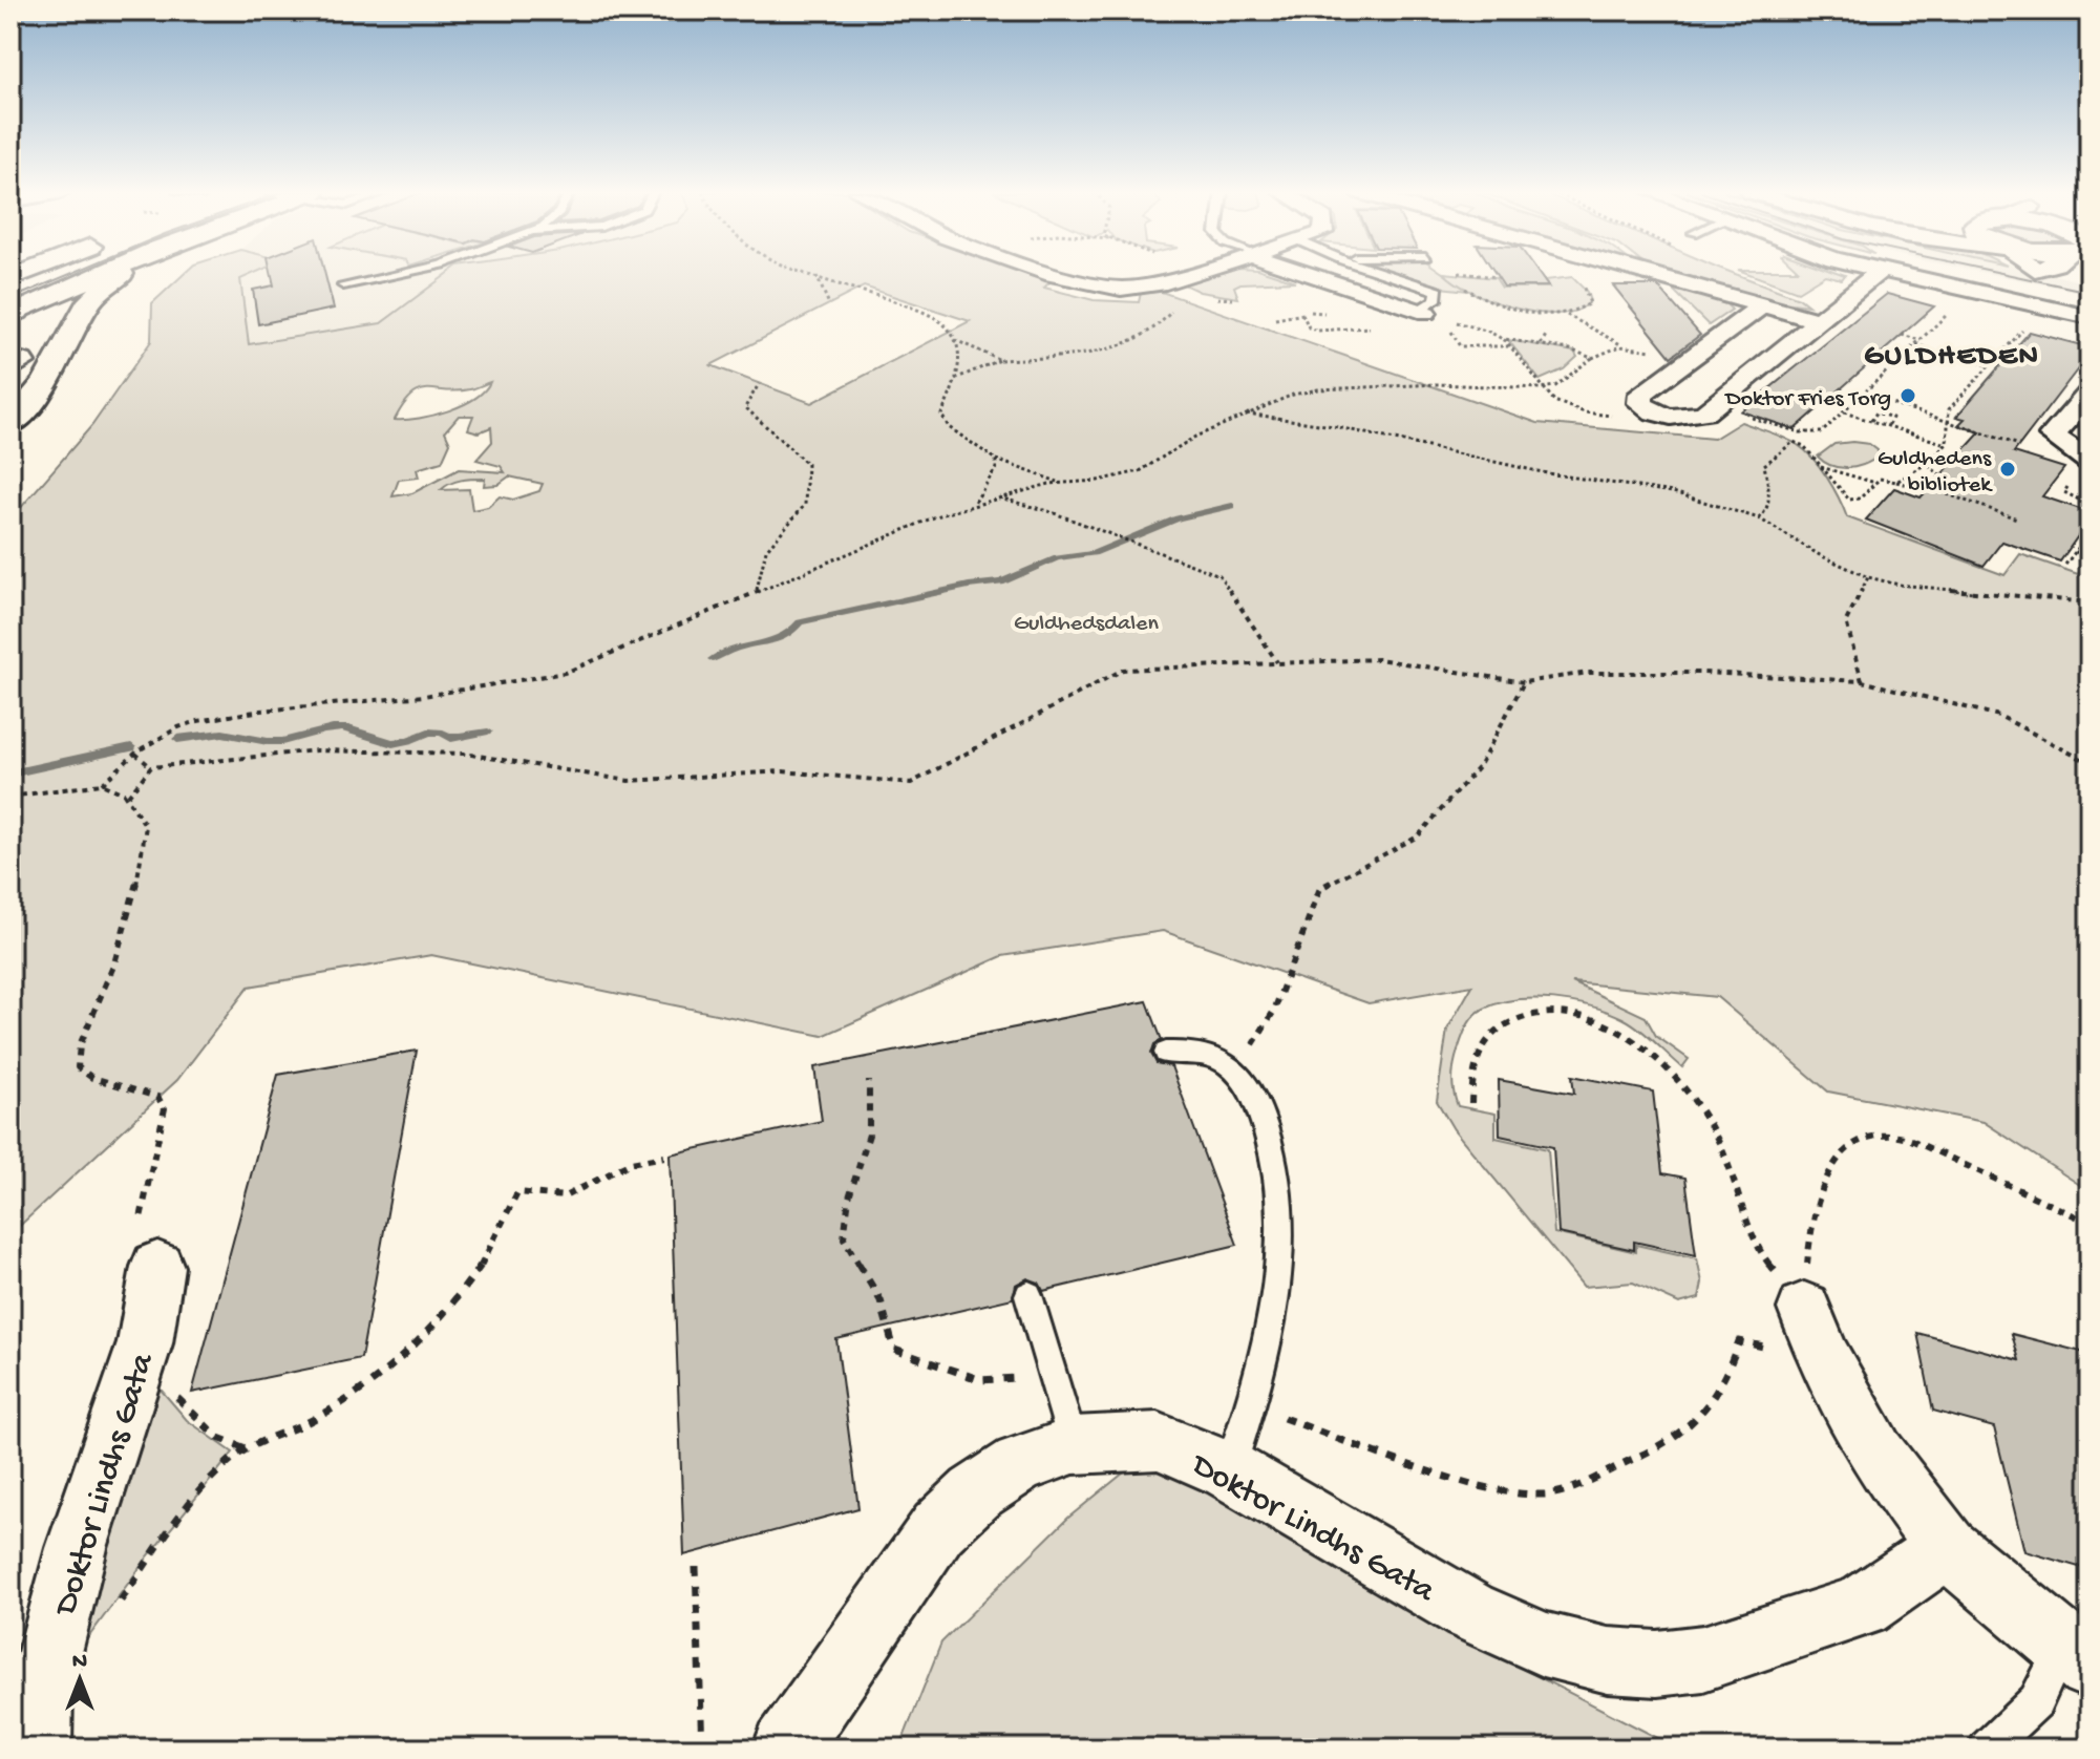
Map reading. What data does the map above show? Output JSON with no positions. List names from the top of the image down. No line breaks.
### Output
{"streets":{"street":["Doktor Lindhs Gata"]},"districts":["GULDHEDEN"],"parks":["Guldhedsdalen"],"places":["Doktor Fries Torg","Guldhedens bibliotek"],"north":"top"}
